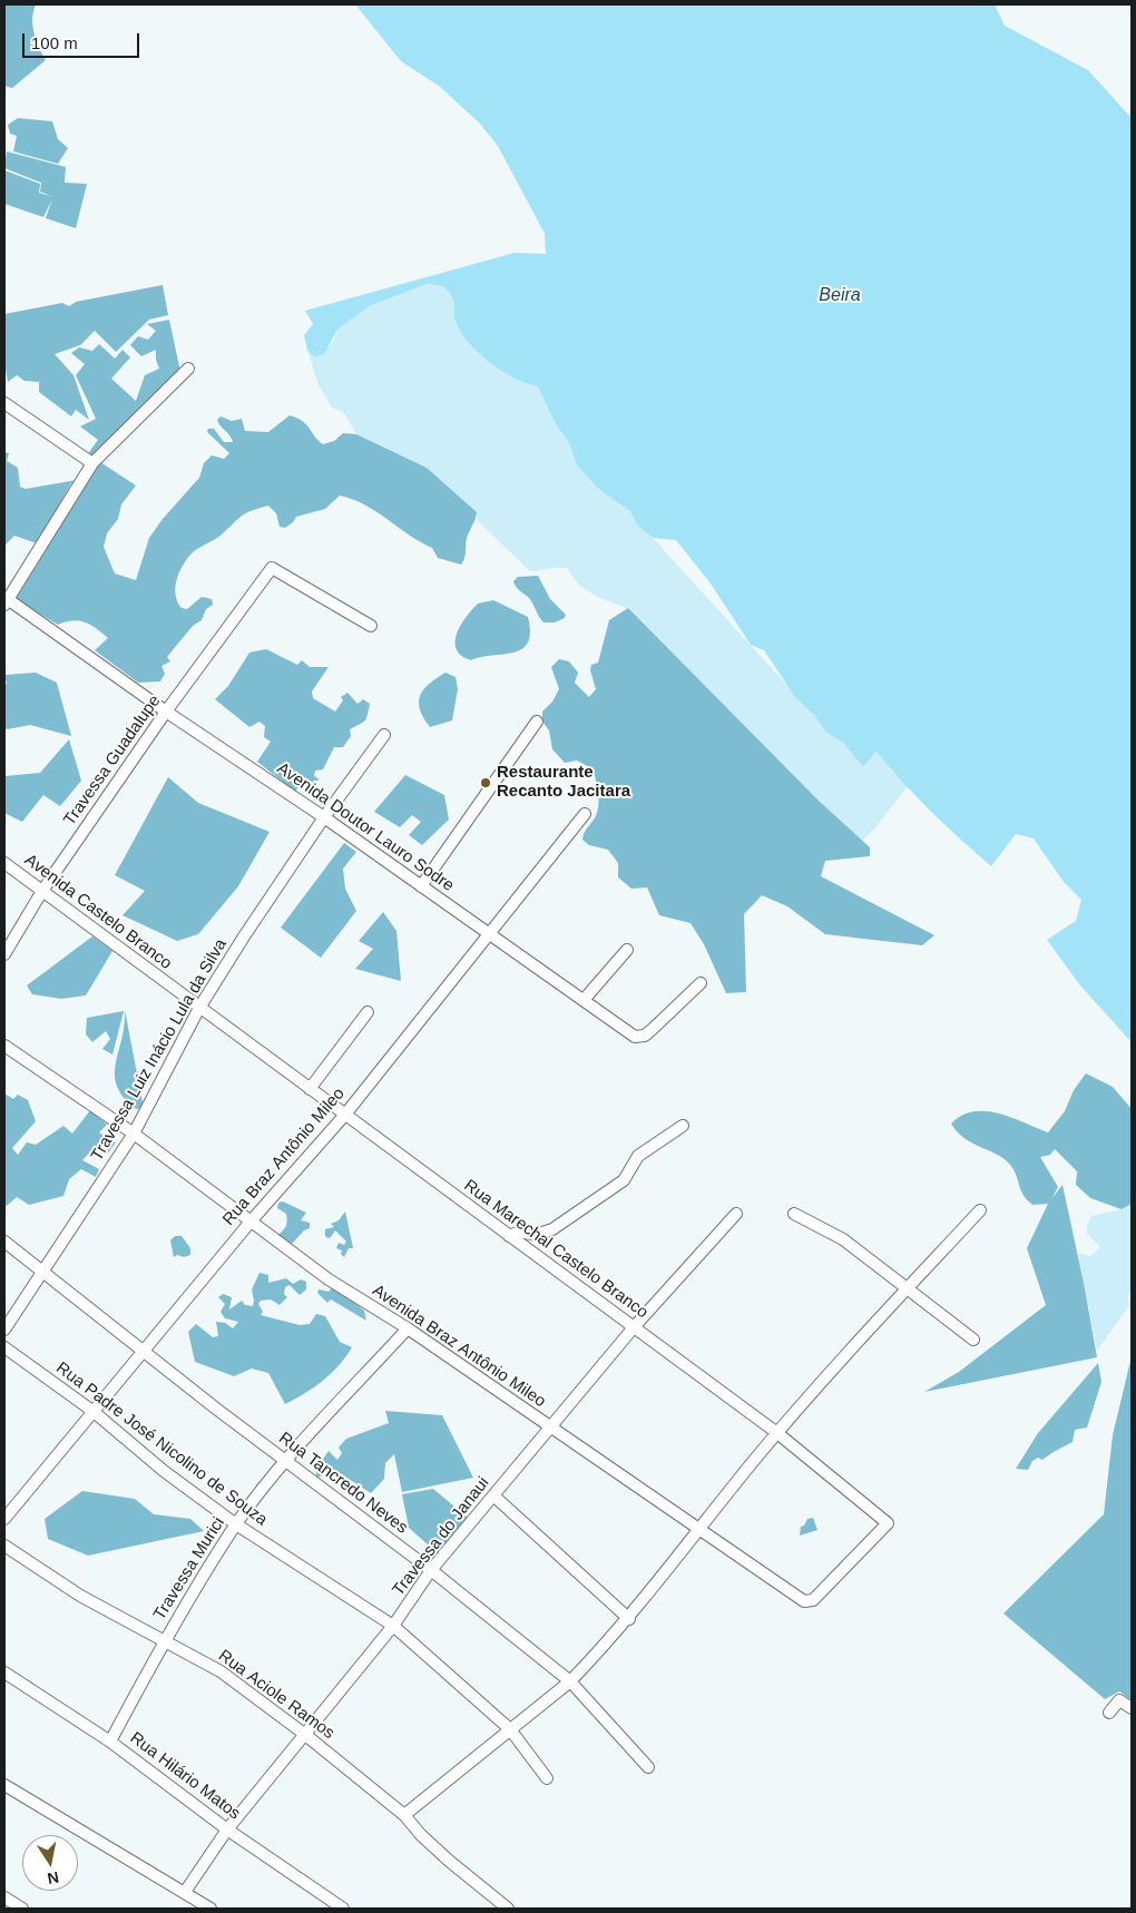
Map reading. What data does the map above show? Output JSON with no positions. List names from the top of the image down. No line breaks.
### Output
{"streets":{"street":["Travessa Guadalupe","Avenida Doutor Lauro Sodre","Avenida Castelo Branco","Travessa Luiz Inácio Lula da Silva","Rua Braz Antônio Mileo","Rua Marechal Castelo Branco","Avenida Braz Antônio Mileo","Rua Padre José Nicolino de Souza","Rua Tancredo Neves","Travessa do Janaui","Travessa Murici","Rua Aciole Ramos","Rua Hilário Matos"]},"crossings":[["Travessa Guadalupe","Avenida Doutor Lauro Sodre"],["Travessa Guadalupe","Avenida Castelo Branco"],["Avenida Doutor Lauro Sodre","Travessa Luiz Inácio Lula da Silva"],["Avenida Doutor Lauro Sodre","Rua Braz Antônio Mileo"],["Avenida Castelo Branco","Travessa Luiz Inácio Lula da Silva"],["Avenida Castelo Branco","Rua Marechal Castelo Branco"],["Travessa Luiz Inácio Lula da Silva","Rua Marechal Castelo Branco"],["Travessa Luiz Inácio Lula da Silva","Avenida Braz Antônio Mileo"],["Travessa Luiz Inácio Lula da Silva","Rua Tancredo Neves"],["Rua Braz Antônio Mileo","Rua Marechal Castelo Branco"],["Rua Braz Antônio Mileo","Avenida Braz Antônio Mileo"],["Rua Braz Antônio Mileo","Rua Padre José Nicolino de Souza"],["Rua Braz Antônio Mileo","Rua Tancredo Neves"],["Rua Marechal Castelo Branco","Avenida Braz Antônio Mileo"],["Rua Marechal Castelo Branco","Travessa do Janaui"],["Avenida Braz Antônio Mileo","Travessa do Janaui"],["Avenida Braz Antônio Mileo","Travessa Murici"],["Rua Padre José Nicolino de Souza","Travessa do Janaui"],["Rua Padre José Nicolino de Souza","Travessa Murici"],["Rua Tancredo Neves","Travessa do Janaui"],["Rua Tancredo Neves","Travessa Murici"],["Travessa do Janaui","Rua Aciole Ramos"],["Travessa do Janaui","Rua Hilário Matos"],["Travessa Murici","Rua Aciole Ramos"],["Travessa Murici","Rua Hilário Matos"]],"water":["Beira"],"places":["Restaurante Recanto Jacitara"],"scale_bar":"100 m","north":"bottom"}
